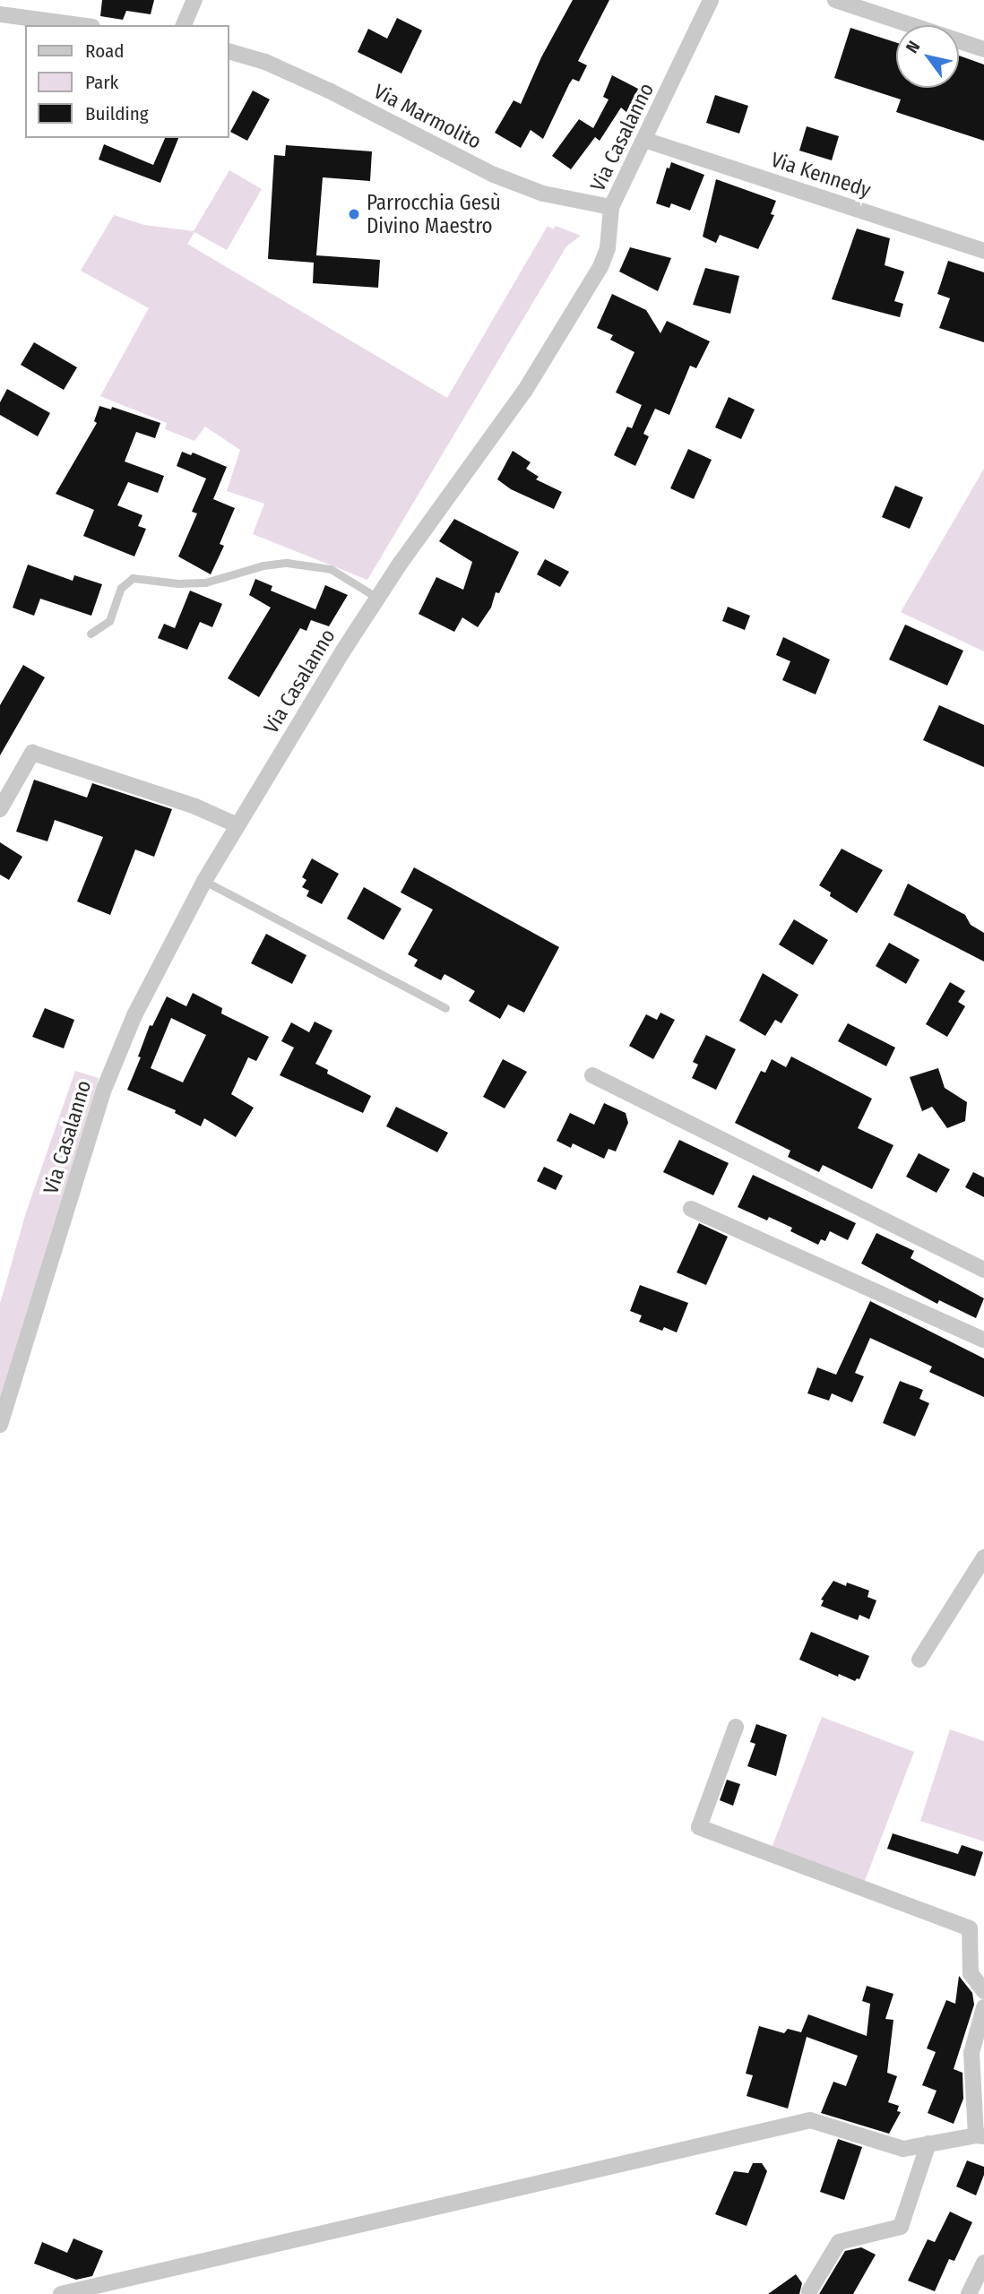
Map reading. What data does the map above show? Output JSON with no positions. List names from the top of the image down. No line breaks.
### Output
{"streets":{"street":["Via Marmolito","Via Casalanno","Via Kennedy"]},"crossings":[["Via Marmolito","Via Casalanno"],["Via Casalanno","Via Kennedy"]],"places":["Parrocchia Gesù Divino Maestro"],"legend":["Road","Park","Building"],"north":"top left"}
